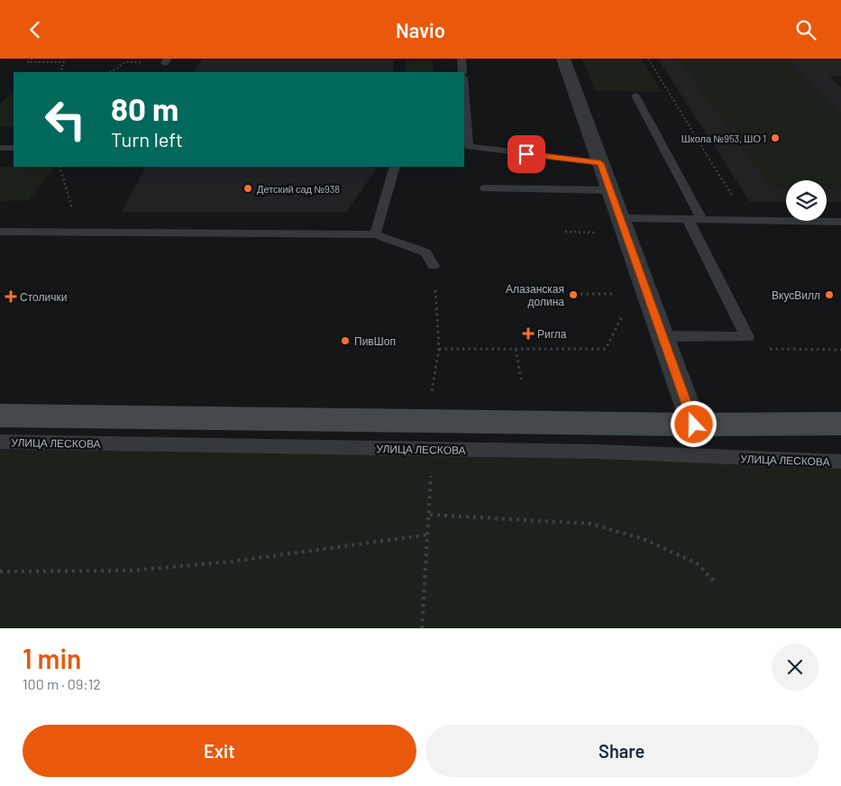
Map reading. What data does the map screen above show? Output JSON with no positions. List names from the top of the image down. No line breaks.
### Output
{"streets":{"lane":["УЛИЦА ЛЕСКОВА"]},"places":{"other":["Школа №953, ШО 1","Детский сад №938","Алазанская долина","ВкусВилл","ПивШоп"],"health":["Столички","Ригла"]},"page":{"header":"Navio","turn":["80 m","Turn left"],"heading":["1 min","100 m · 09:12"],"buttons":["Exit","Share"]}}
